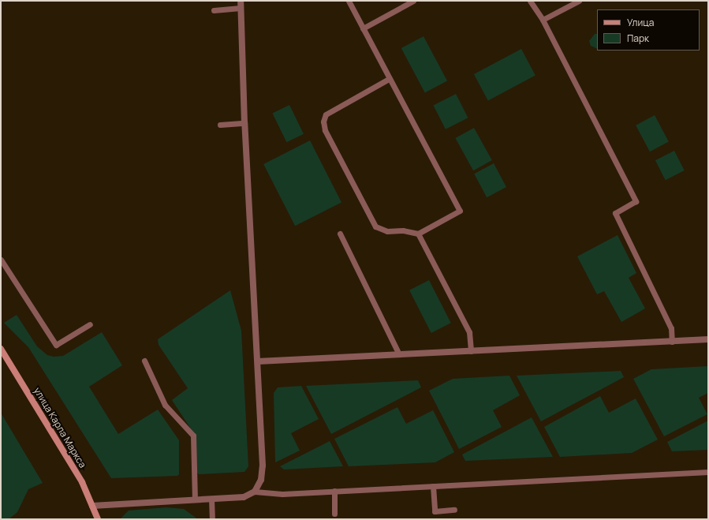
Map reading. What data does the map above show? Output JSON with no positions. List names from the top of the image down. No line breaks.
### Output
{"streets":{"main road":["улица Карла Маркса"]},"legend":["Улица","Парк"]}
